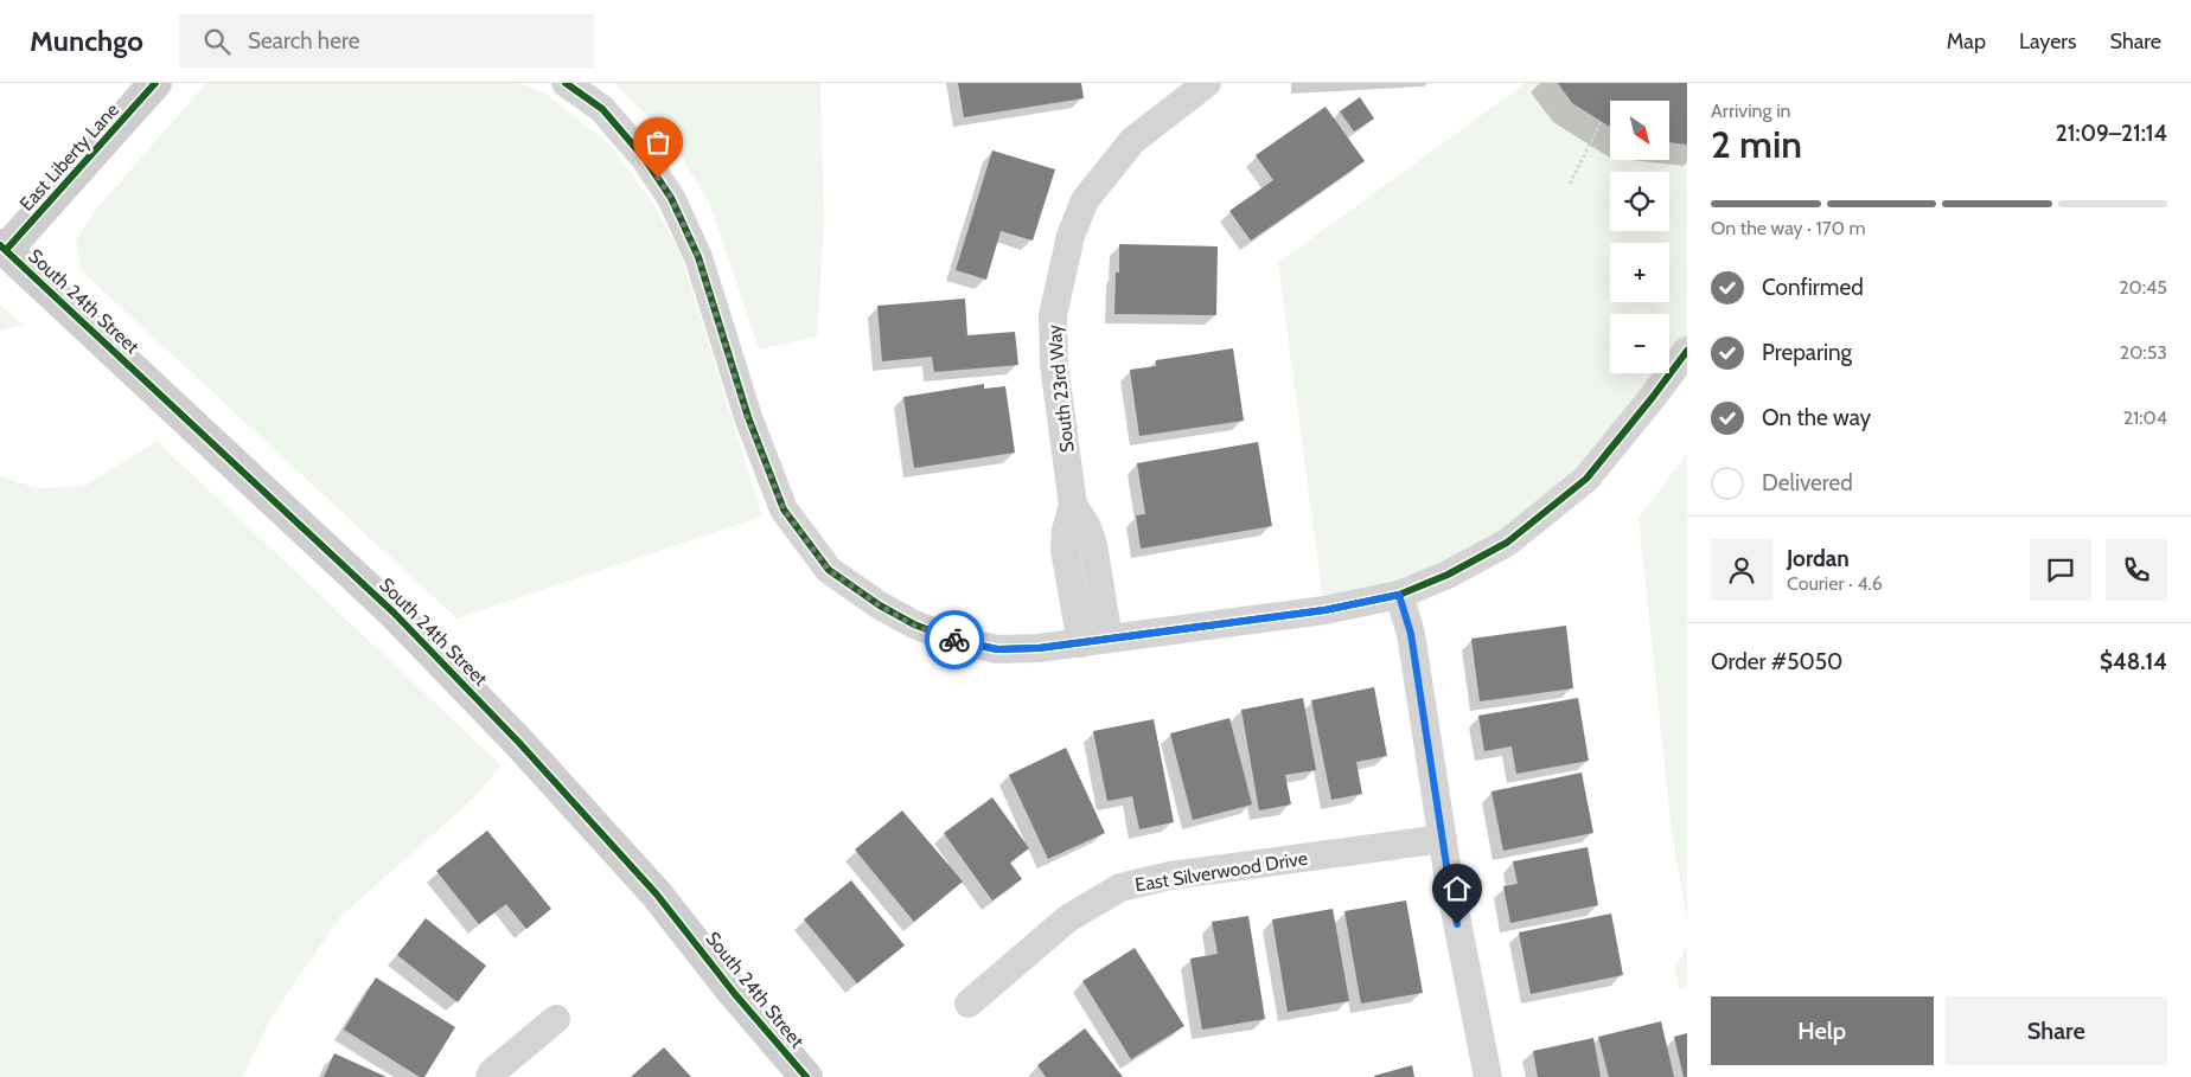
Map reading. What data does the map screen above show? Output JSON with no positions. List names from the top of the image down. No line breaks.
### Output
{"streets":{"street":["East Liberty Lane","South 24th Street","South 23rd Way","East Silverwood Drive"]},"crossings":[["East Liberty Lane","South 24th Street"]],"north":"bottom right","page":{"header":"Munchgo","search":"Search here","nav":["Map","Layers","Share"],"heading":["2 min","Arriving in","21:09–21:14"],"panel":["Jordan","Courier · 4.6","Order #5050","$48.14"],"map_buttons":["+","−"],"bar":"On the way · 170 m","list":[["Confirmed","20:45"],["Preparing","20:53"],["On the way","21:04"],"Delivered"],"buttons":["Help","Share"]}}
